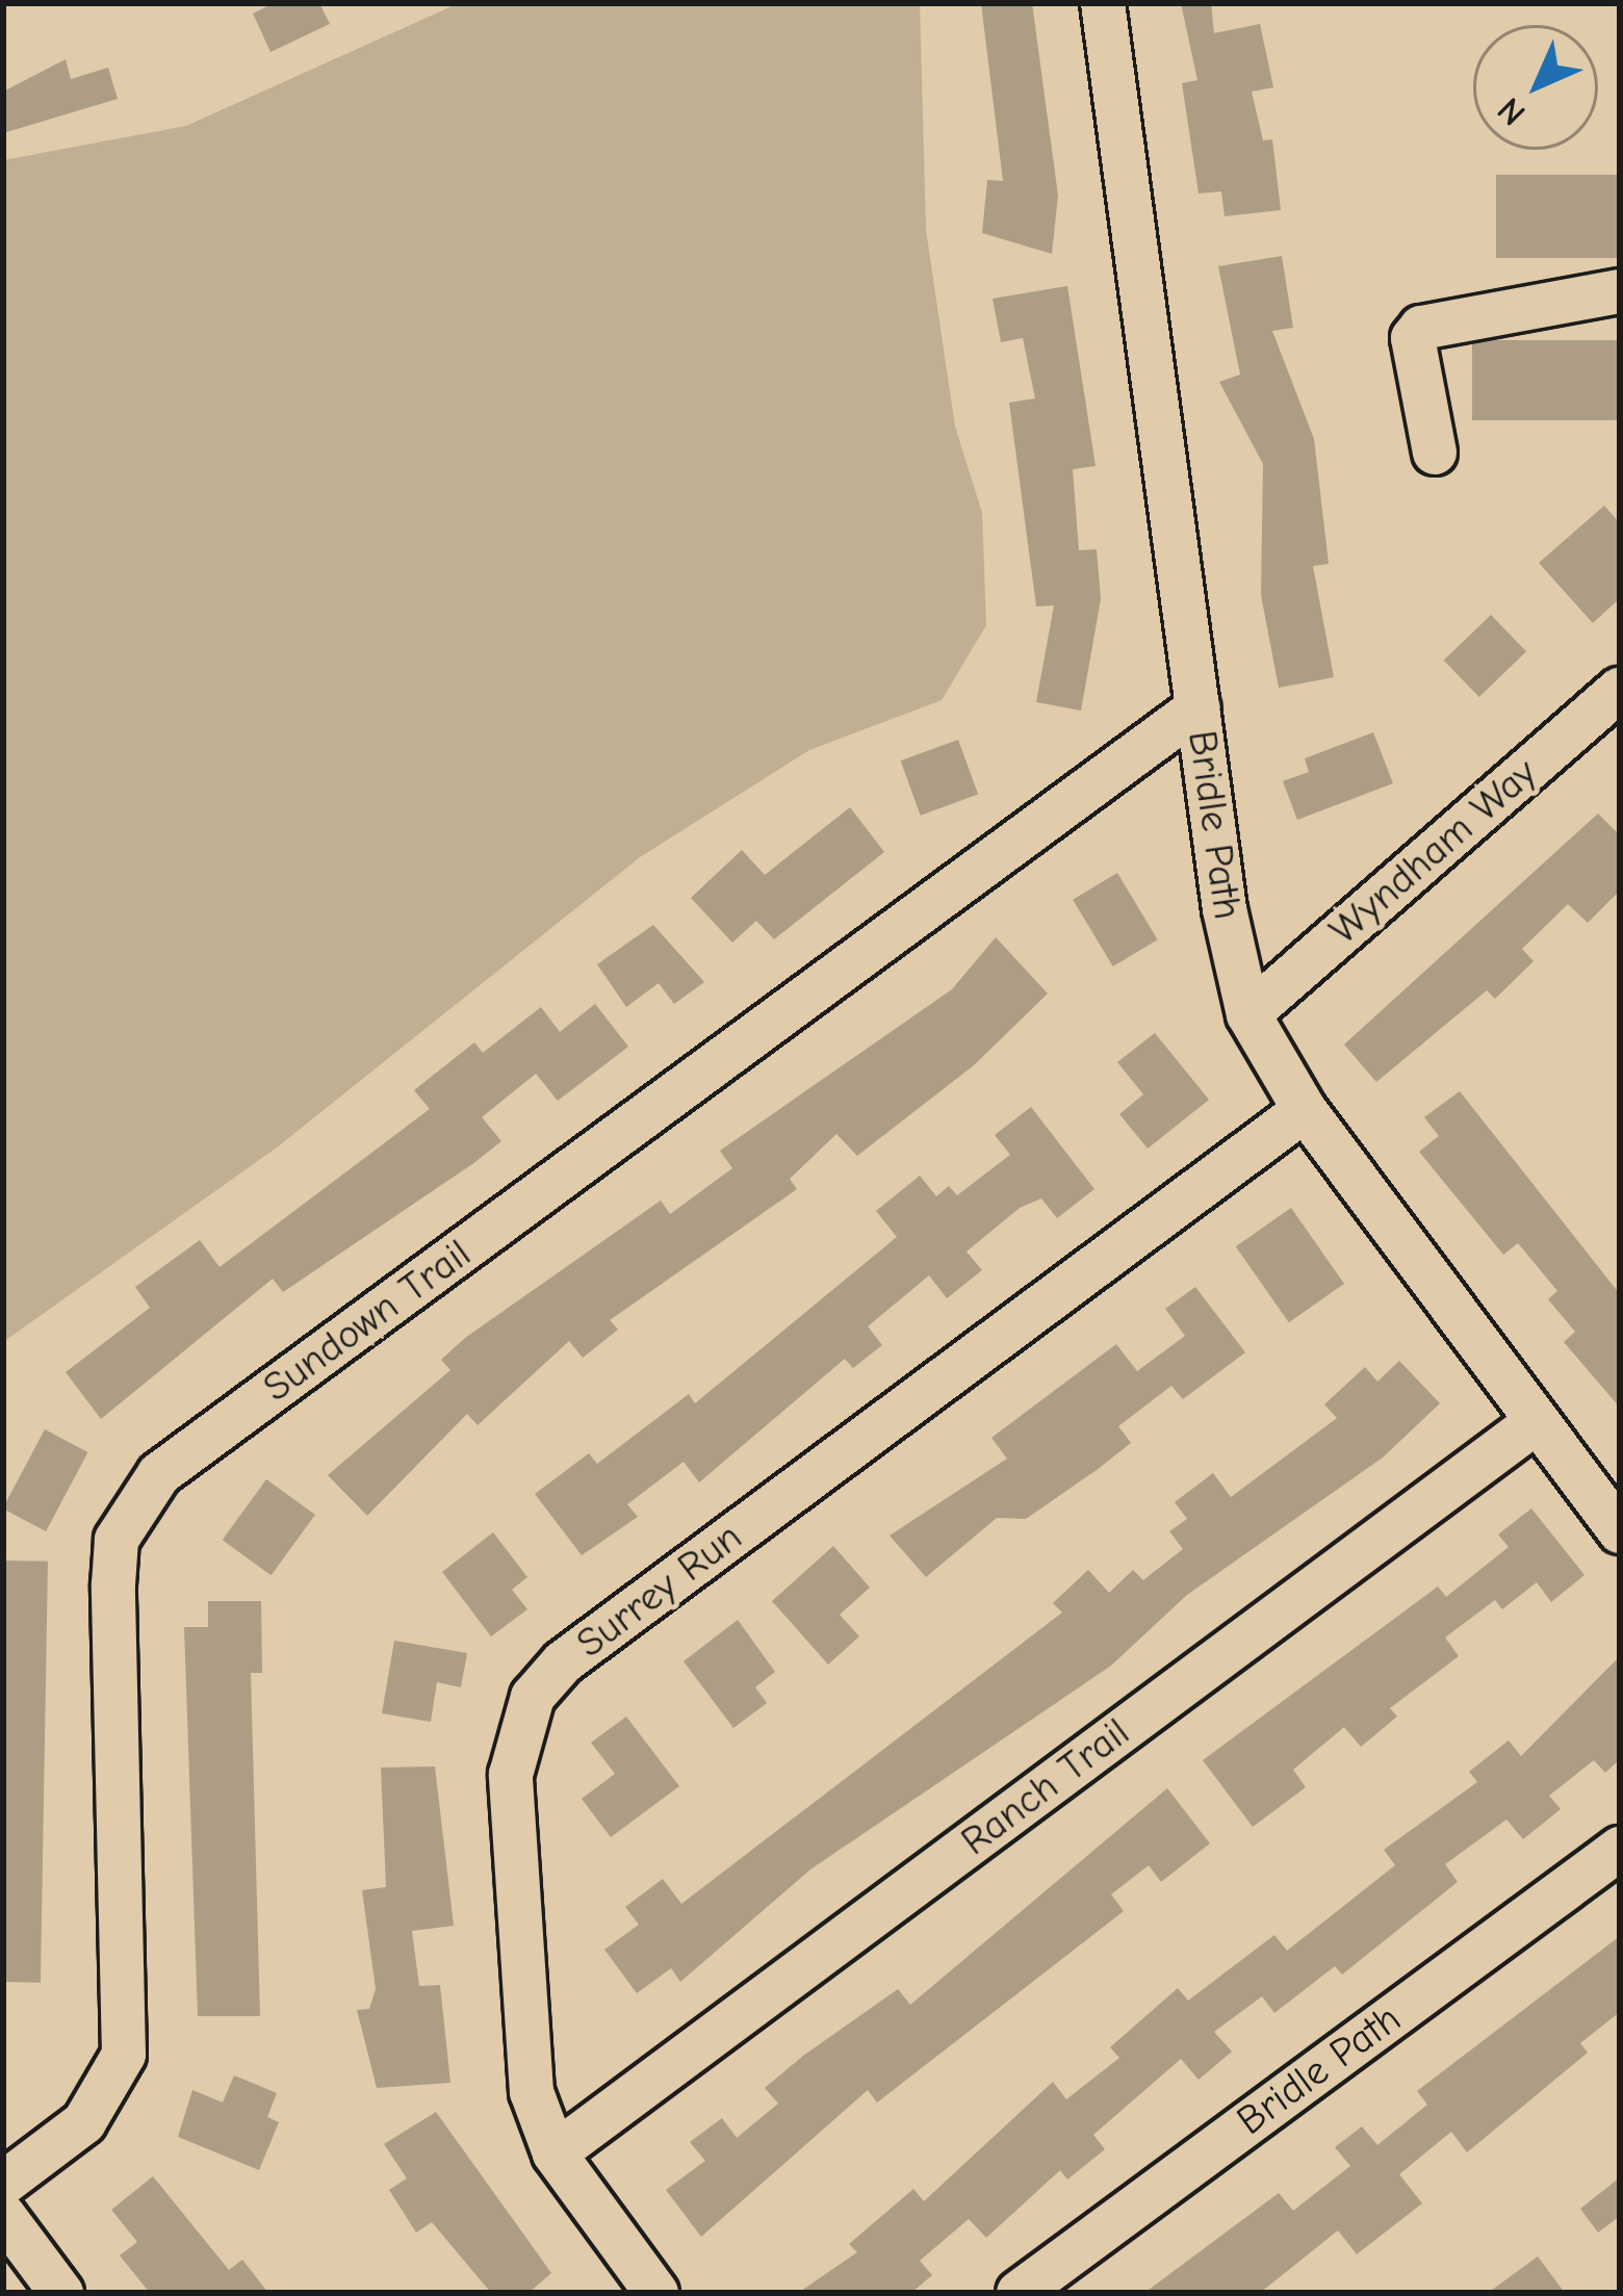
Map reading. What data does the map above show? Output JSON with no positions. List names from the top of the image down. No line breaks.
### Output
{"streets":{"street":["Bridle Path","Wyndham Way","Sundown Trail","Surrey Run","Ranch Trail"]},"crossings":[["Bridle Path","Wyndham Way"],["Bridle Path","Sundown Trail"],["Bridle Path","Surrey Run"],["Bridle Path","Ranch Trail"],["Surrey Run","Ranch Trail"]],"north":"bottom left"}
